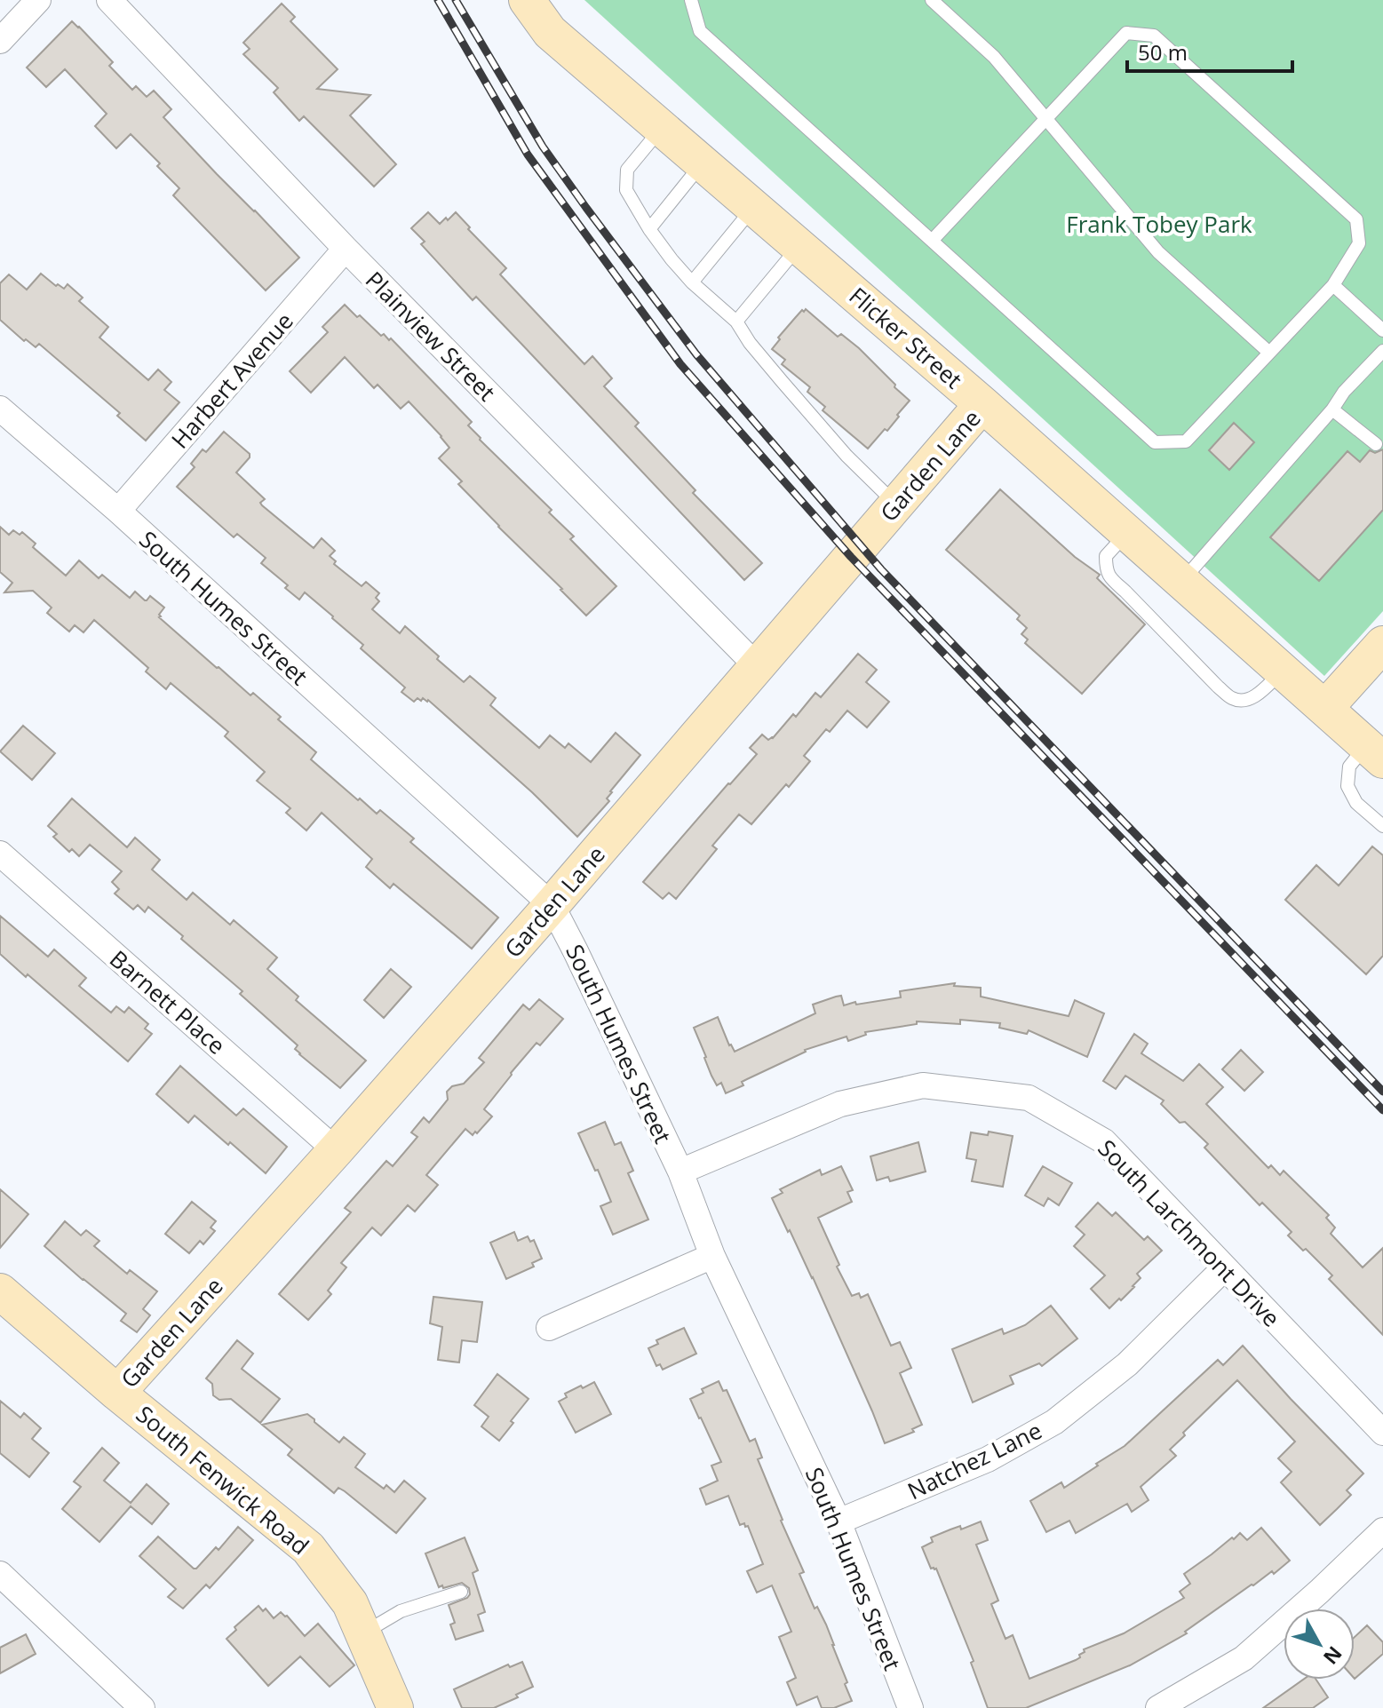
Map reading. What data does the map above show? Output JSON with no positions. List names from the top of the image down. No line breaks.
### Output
{"streets":{"street":["Plainview Street","Flicker Street","Harbert Avenue","Garden Lane","South Humes Street","Barnett Place","South Larchmont Drive","Natchez Lane","South Fenwick Road"]},"crossings":[["Plainview Street","Harbert Avenue"],["Plainview Street","Garden Lane"],["Flicker Street","Garden Lane"],["Harbert Avenue","South Humes Street"],["Garden Lane","South Humes Street"],["Garden Lane","Barnett Place"],["Garden Lane","South Fenwick Road"],["South Humes Street","South Larchmont Drive"],["South Humes Street","Natchez Lane"],["South Larchmont Drive","Natchez Lane"]],"parks":["Frank Tobey Park"],"scale_bar":"50 m","north":"bottom right"}
